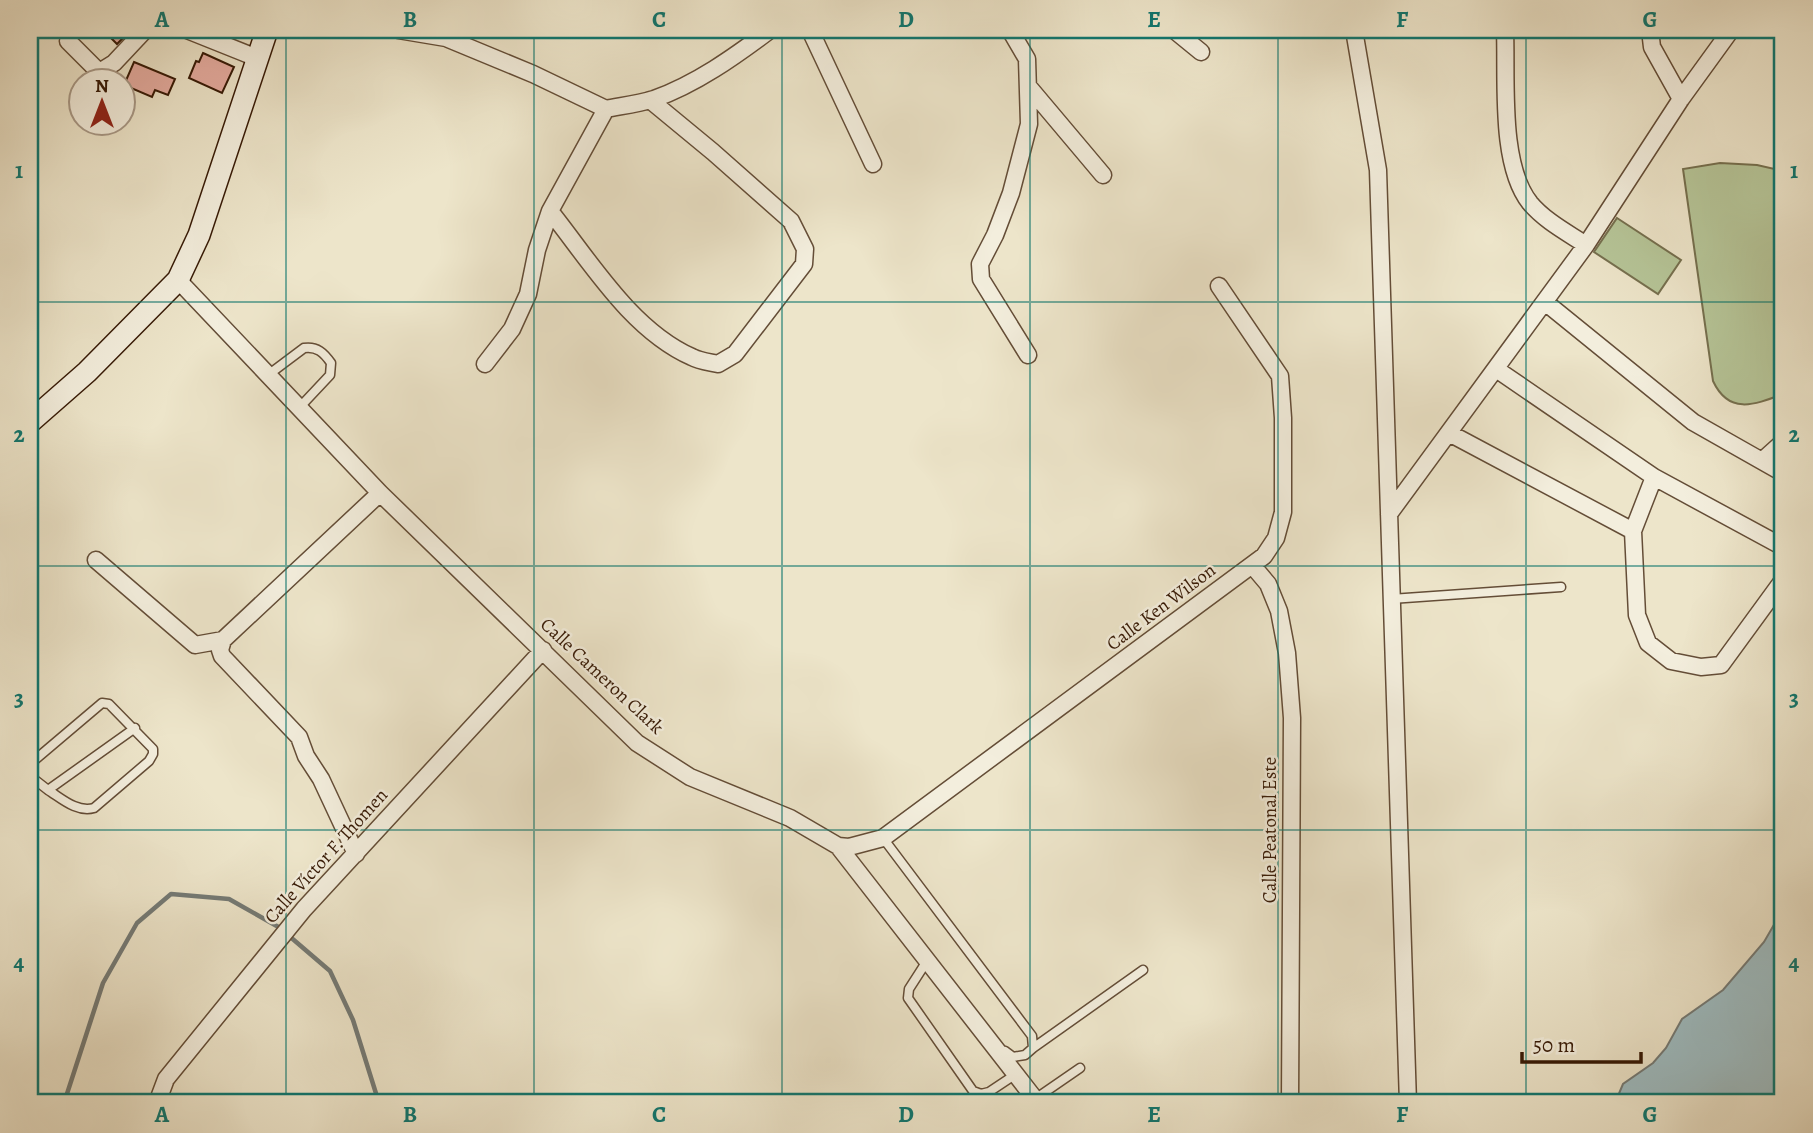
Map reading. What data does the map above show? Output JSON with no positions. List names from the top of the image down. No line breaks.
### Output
{"streets":{"street":["Calle Ken Wilson","Calle Cameron Clark","Calle Peatonal Este","Calle Víctor F. Thomen"]},"crossings":[["Calle Ken Wilson","Calle Cameron Clark"],["Calle Ken Wilson","Calle Peatonal Este"],["Calle Cameron Clark","Calle Víctor F. Thomen"]],"scale_bar":"50 m","north":"top","grid":{"columns":["A","B","C","D","E","F","G"],"rows":["1","2","3","4"]}}
